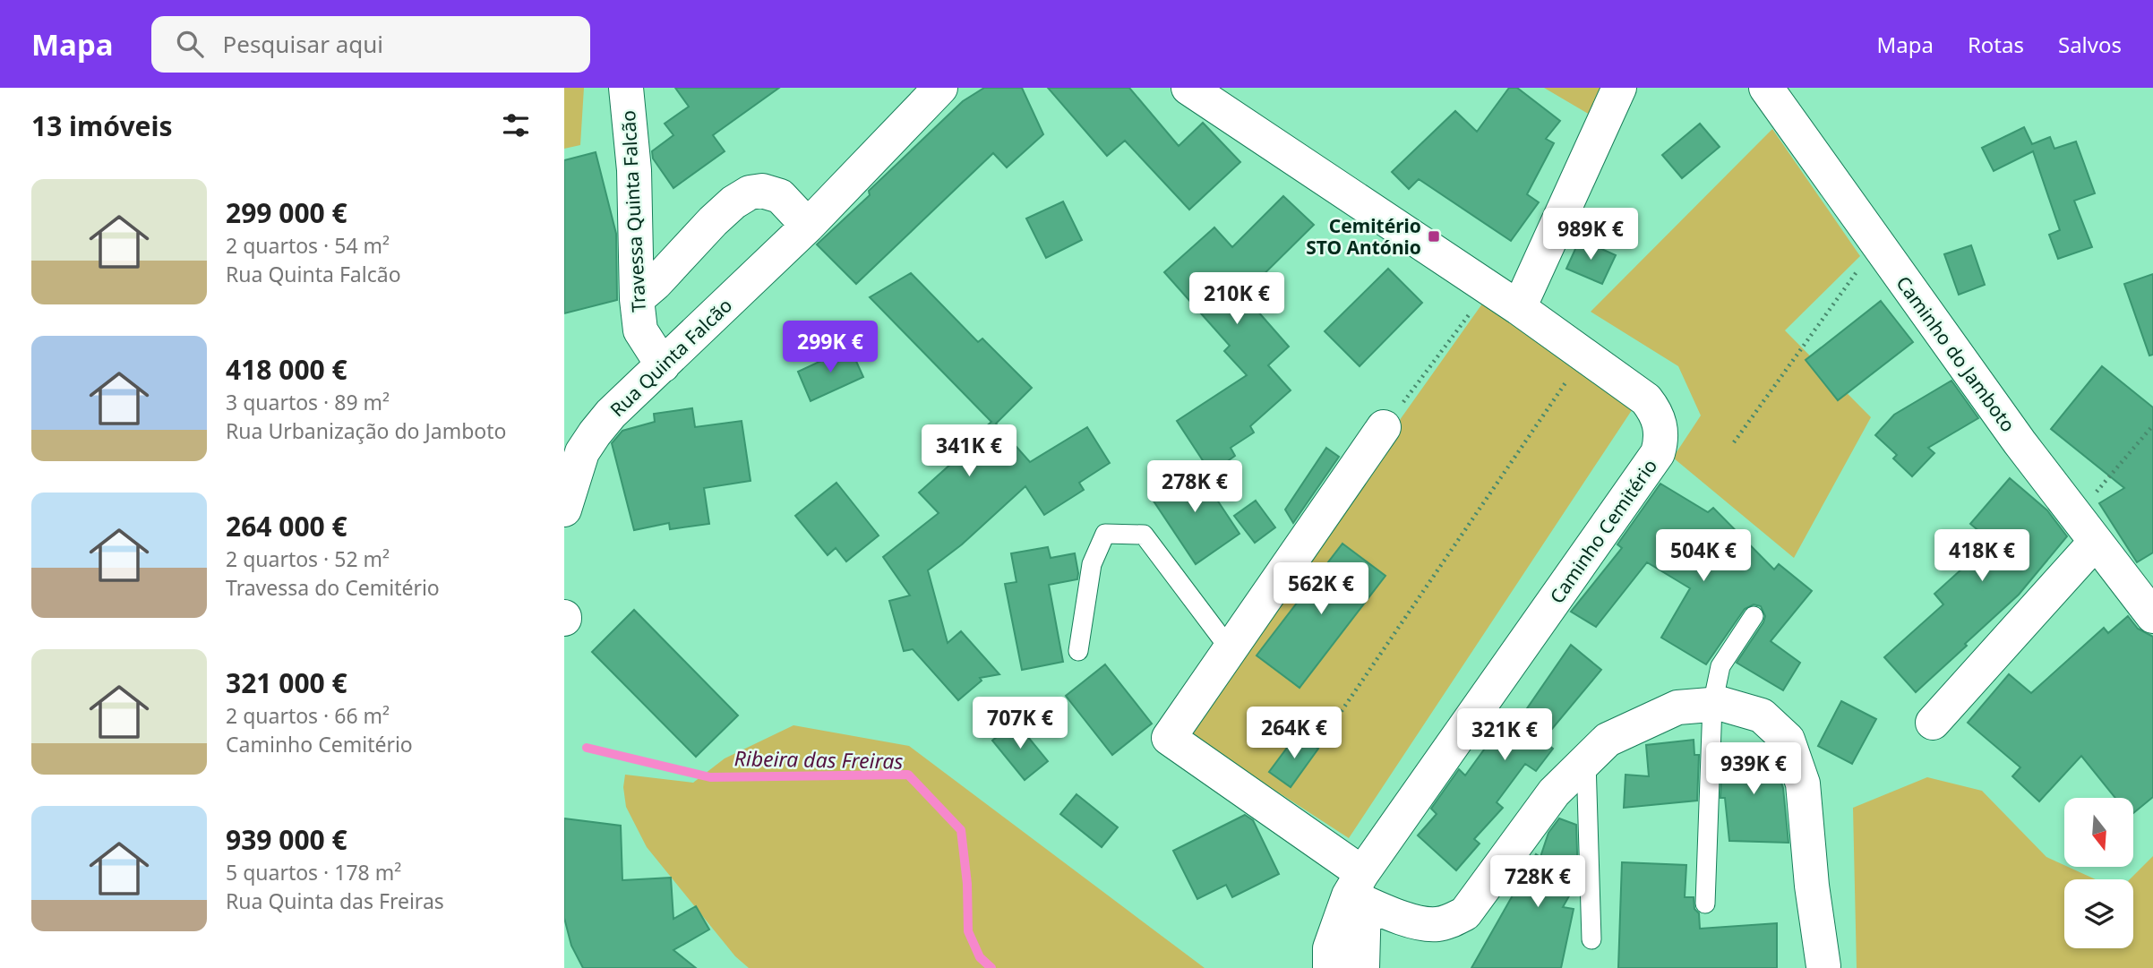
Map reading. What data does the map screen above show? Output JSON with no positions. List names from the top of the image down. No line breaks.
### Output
{"streets":{"street":["Travessa Quinta Falcão","Caminho do Jamboto","Rua Quinta Falcão","Caminho Cemitério"]},"crossings":[["Travessa Quinta Falcão","Rua Quinta Falcão"]],"water":["Ribeira das Freiras"],"places":{"transit":["Cemitério STO António"]},"north":"bottom","page":{"header":"Mapa","search":"Pesquisar aqui","nav":["Mapa","Rotas","Salvos"],"heading":"13 imóveis","list":[{"name":"299 000 €","note":"2 quartos · 54 m² · Rua Quinta Falcão"},{"name":"418 000 €","note":"3 quartos · 89 m² · Rua Urbanização do Jamboto"},{"name":"264 000 €","note":"2 quartos · 52 m² · Travessa do Cemitério"},{"name":"321 000 €","note":"2 quartos · 66 m² · Caminho Cemitério"},{"name":"939 000 €","note":"5 quartos · 178 m² · Rua Quinta das Freiras"}],"price":["989K €","210K €","299K €","341K €","278K €","504K €","418K €","562K €","707K €","264K €","321K €","939K €","728K €"]}}
